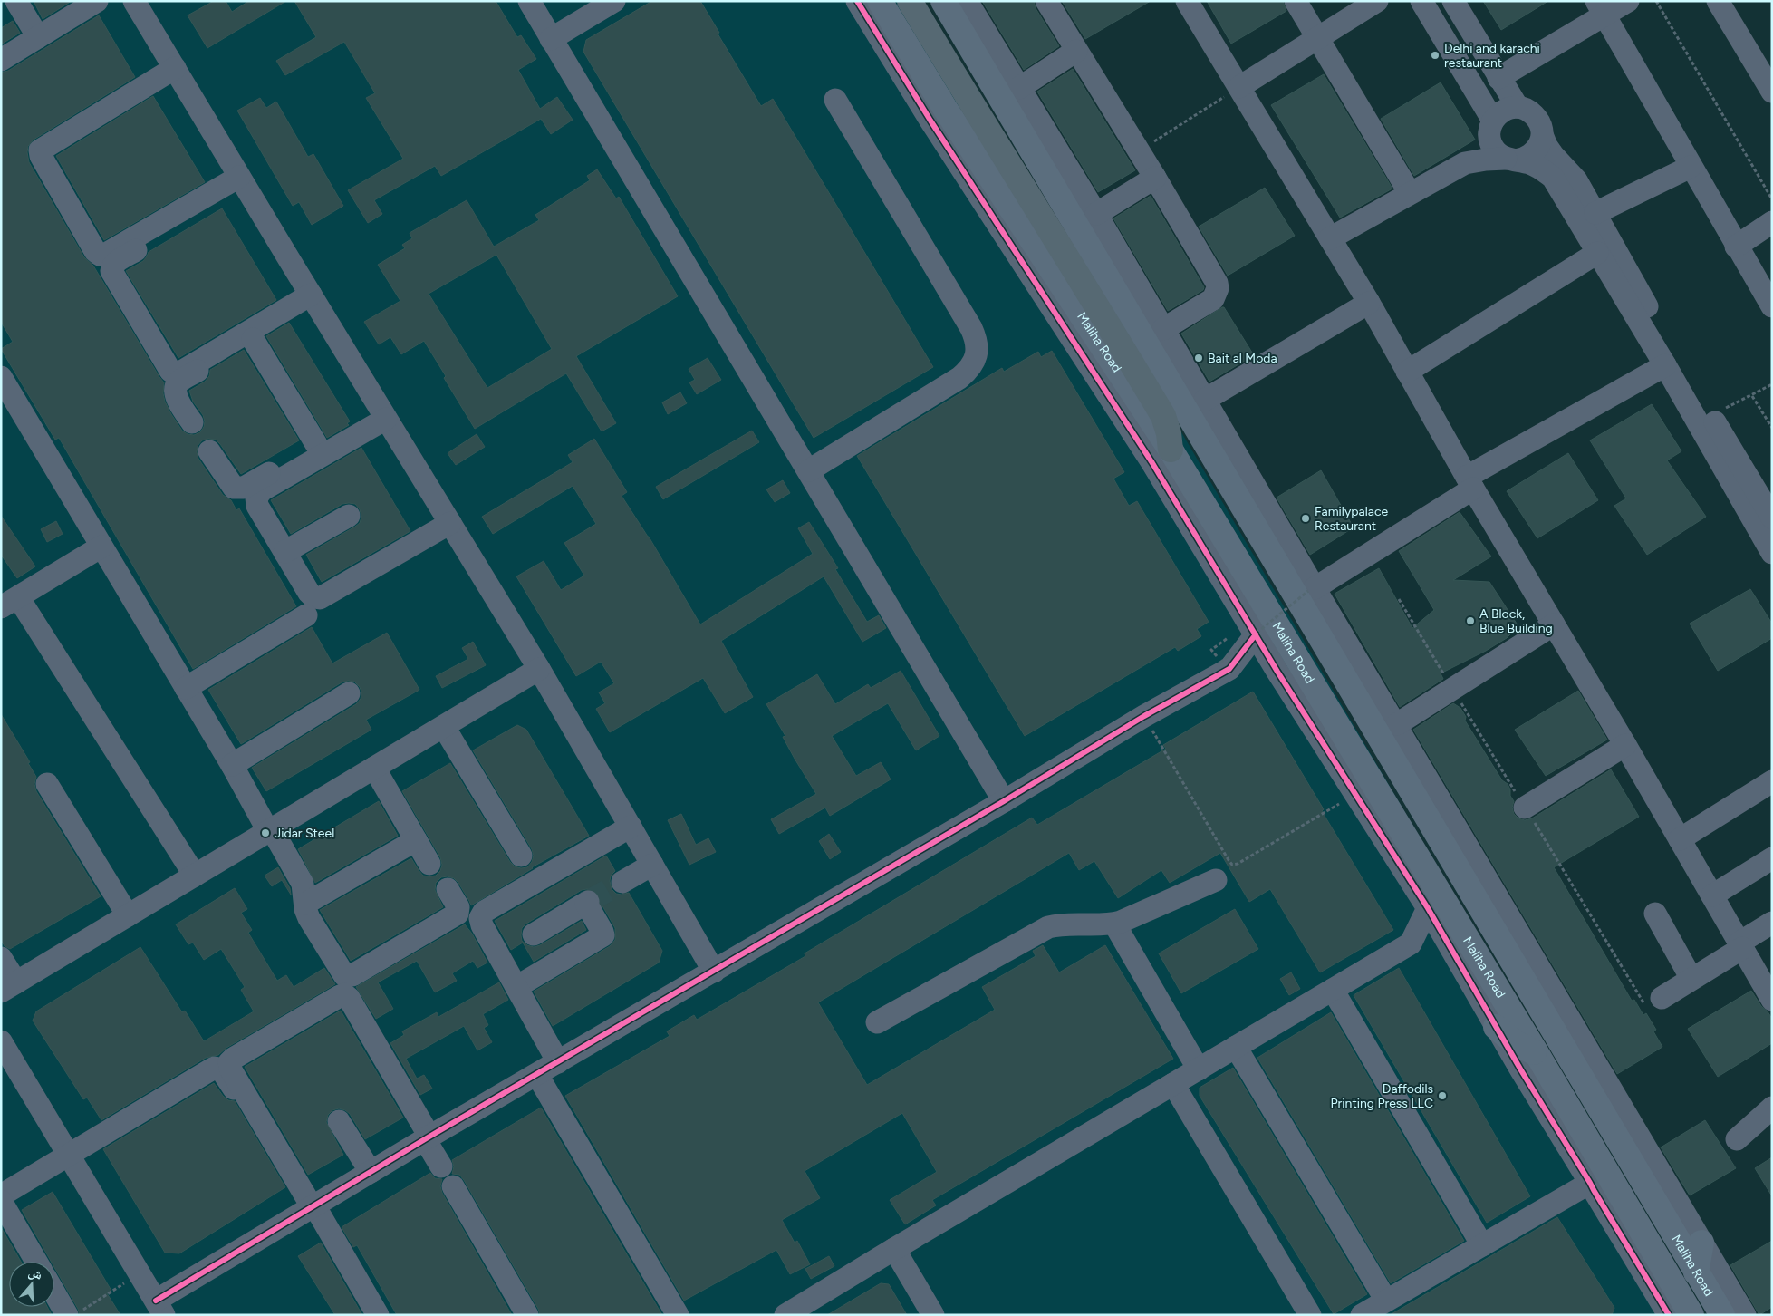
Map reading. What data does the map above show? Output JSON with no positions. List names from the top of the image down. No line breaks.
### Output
{"streets":{"main road":["Maliha Road"]},"places":["Delhi and karachi restaurant","Bait al Moda","Familypalace Restaurant","A Block, Blue Building","Jidar Steel","Daffodils Printing Press LLC"],"north":"top"}
